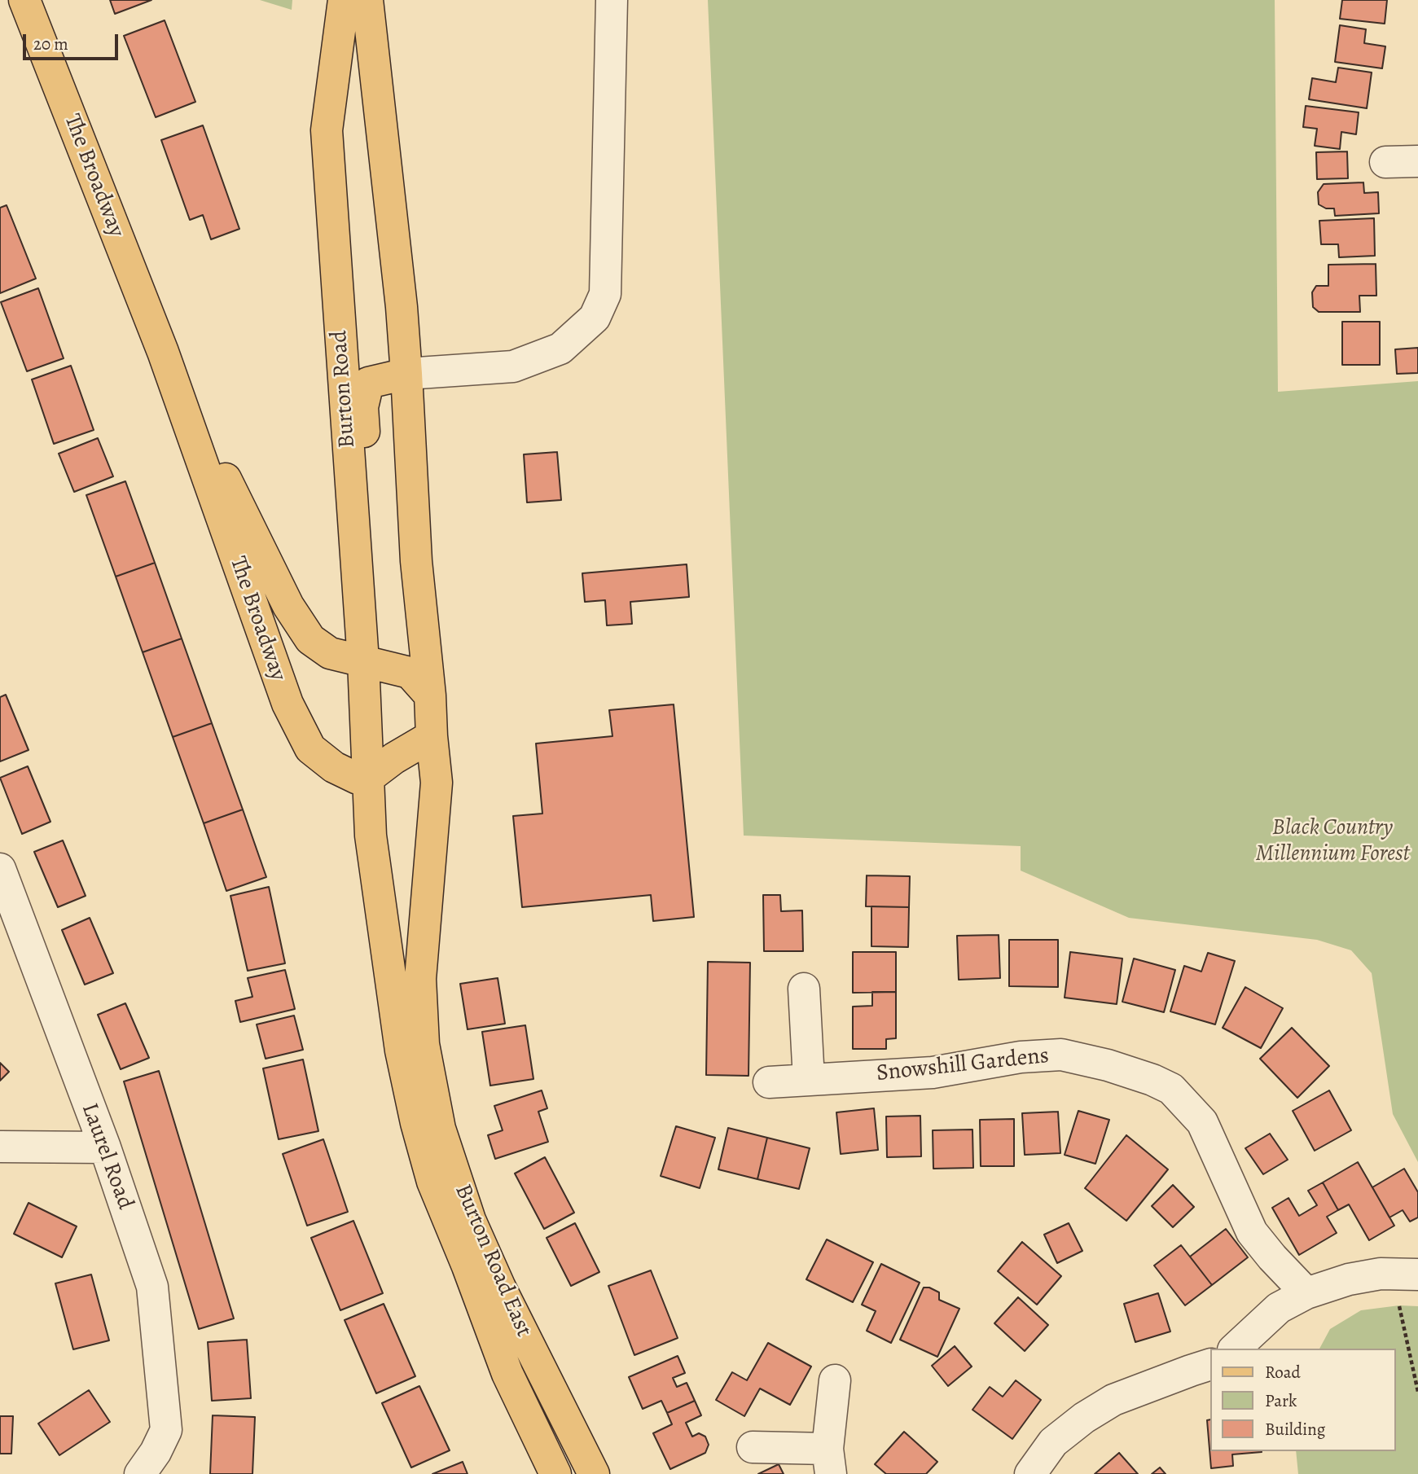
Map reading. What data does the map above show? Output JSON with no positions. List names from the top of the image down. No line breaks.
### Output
{"streets":{"main road":["The Broadway","Burton Road","Burton Road East"],"street":["Snowshill Gardens","Laurel Road"]},"crossings":[["The Broadway","Burton Road"],["The Broadway","Burton Road East"],["Burton Road","Burton Road East"]],"parks":["Black Country Millennium Forest"],"legend":["Road","Park","Building"],"scale_bar":"20 m"}
